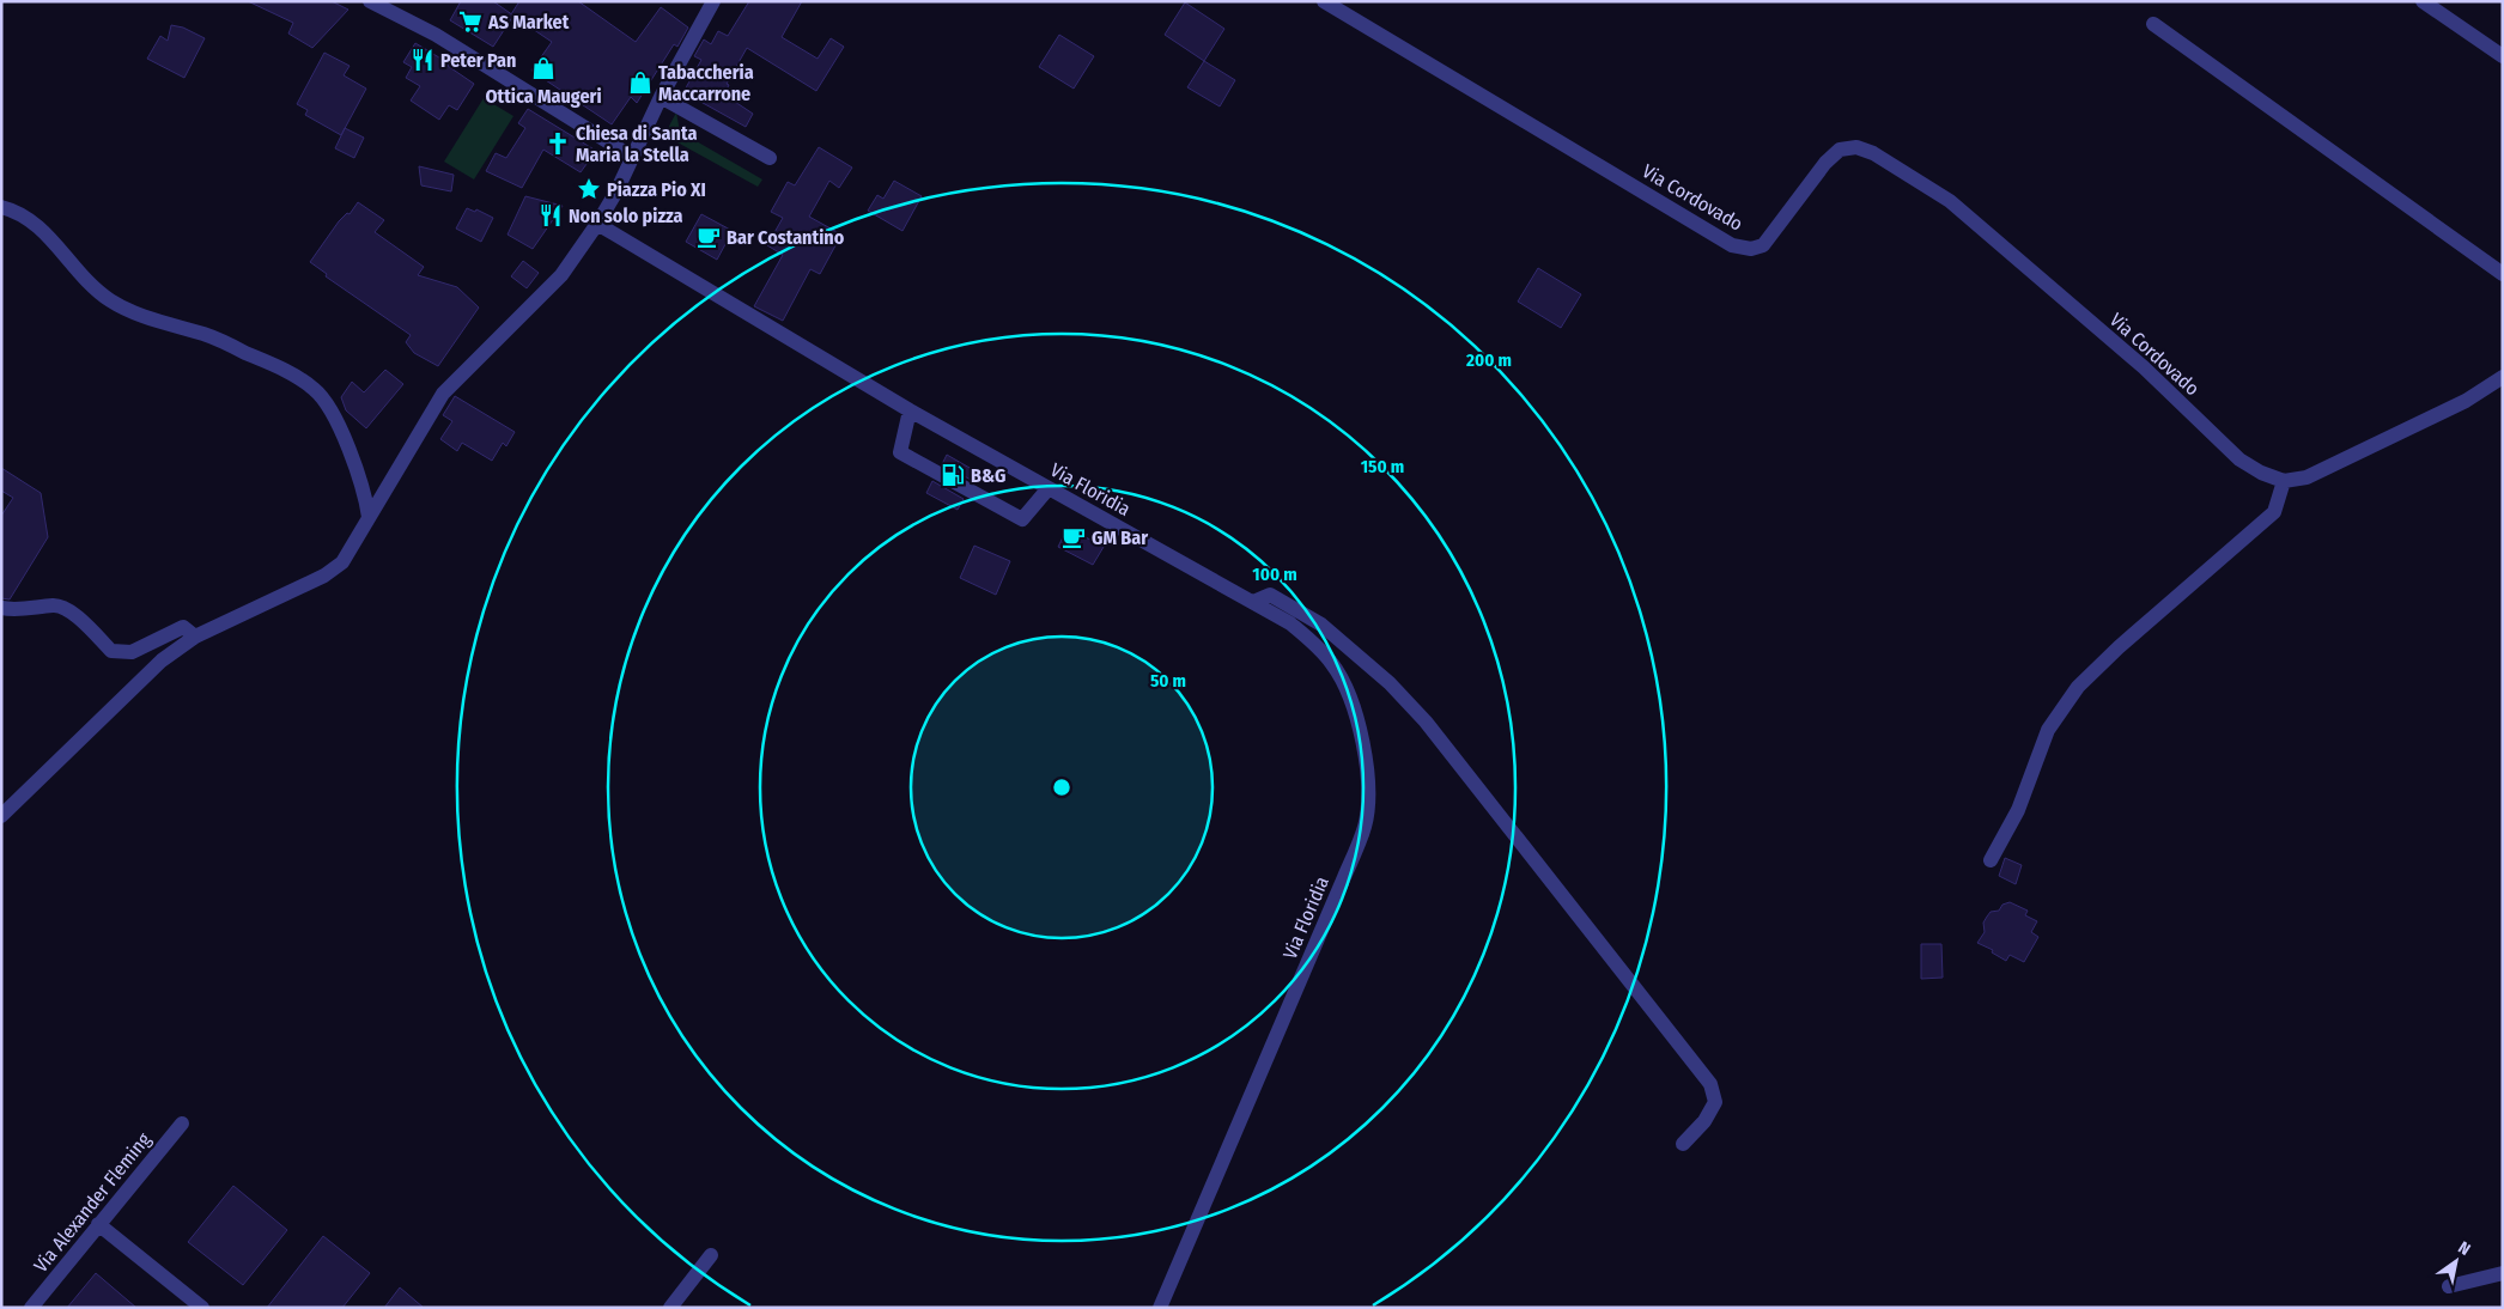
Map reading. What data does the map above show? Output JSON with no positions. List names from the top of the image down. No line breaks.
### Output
{"streets":{"street":["Via Cordovado","Via Floridia","Via Alexander Fleming"]},"places":{"supermarket":["AS Market"],"restaurant":["Peter Pan","Non solo pizza"],"shop":["Ottica Maugeri","Tabaccheria Maccarrone"],"church":["Chiesa di Santa Maria la Stella"],"place":["Piazza Pio XI"],"cafe":["Bar Costantino","GM Bar"],"fuel station":["B&G"]},"north":"top right","rings":["200 m","150 m","100 m","50 m"]}
